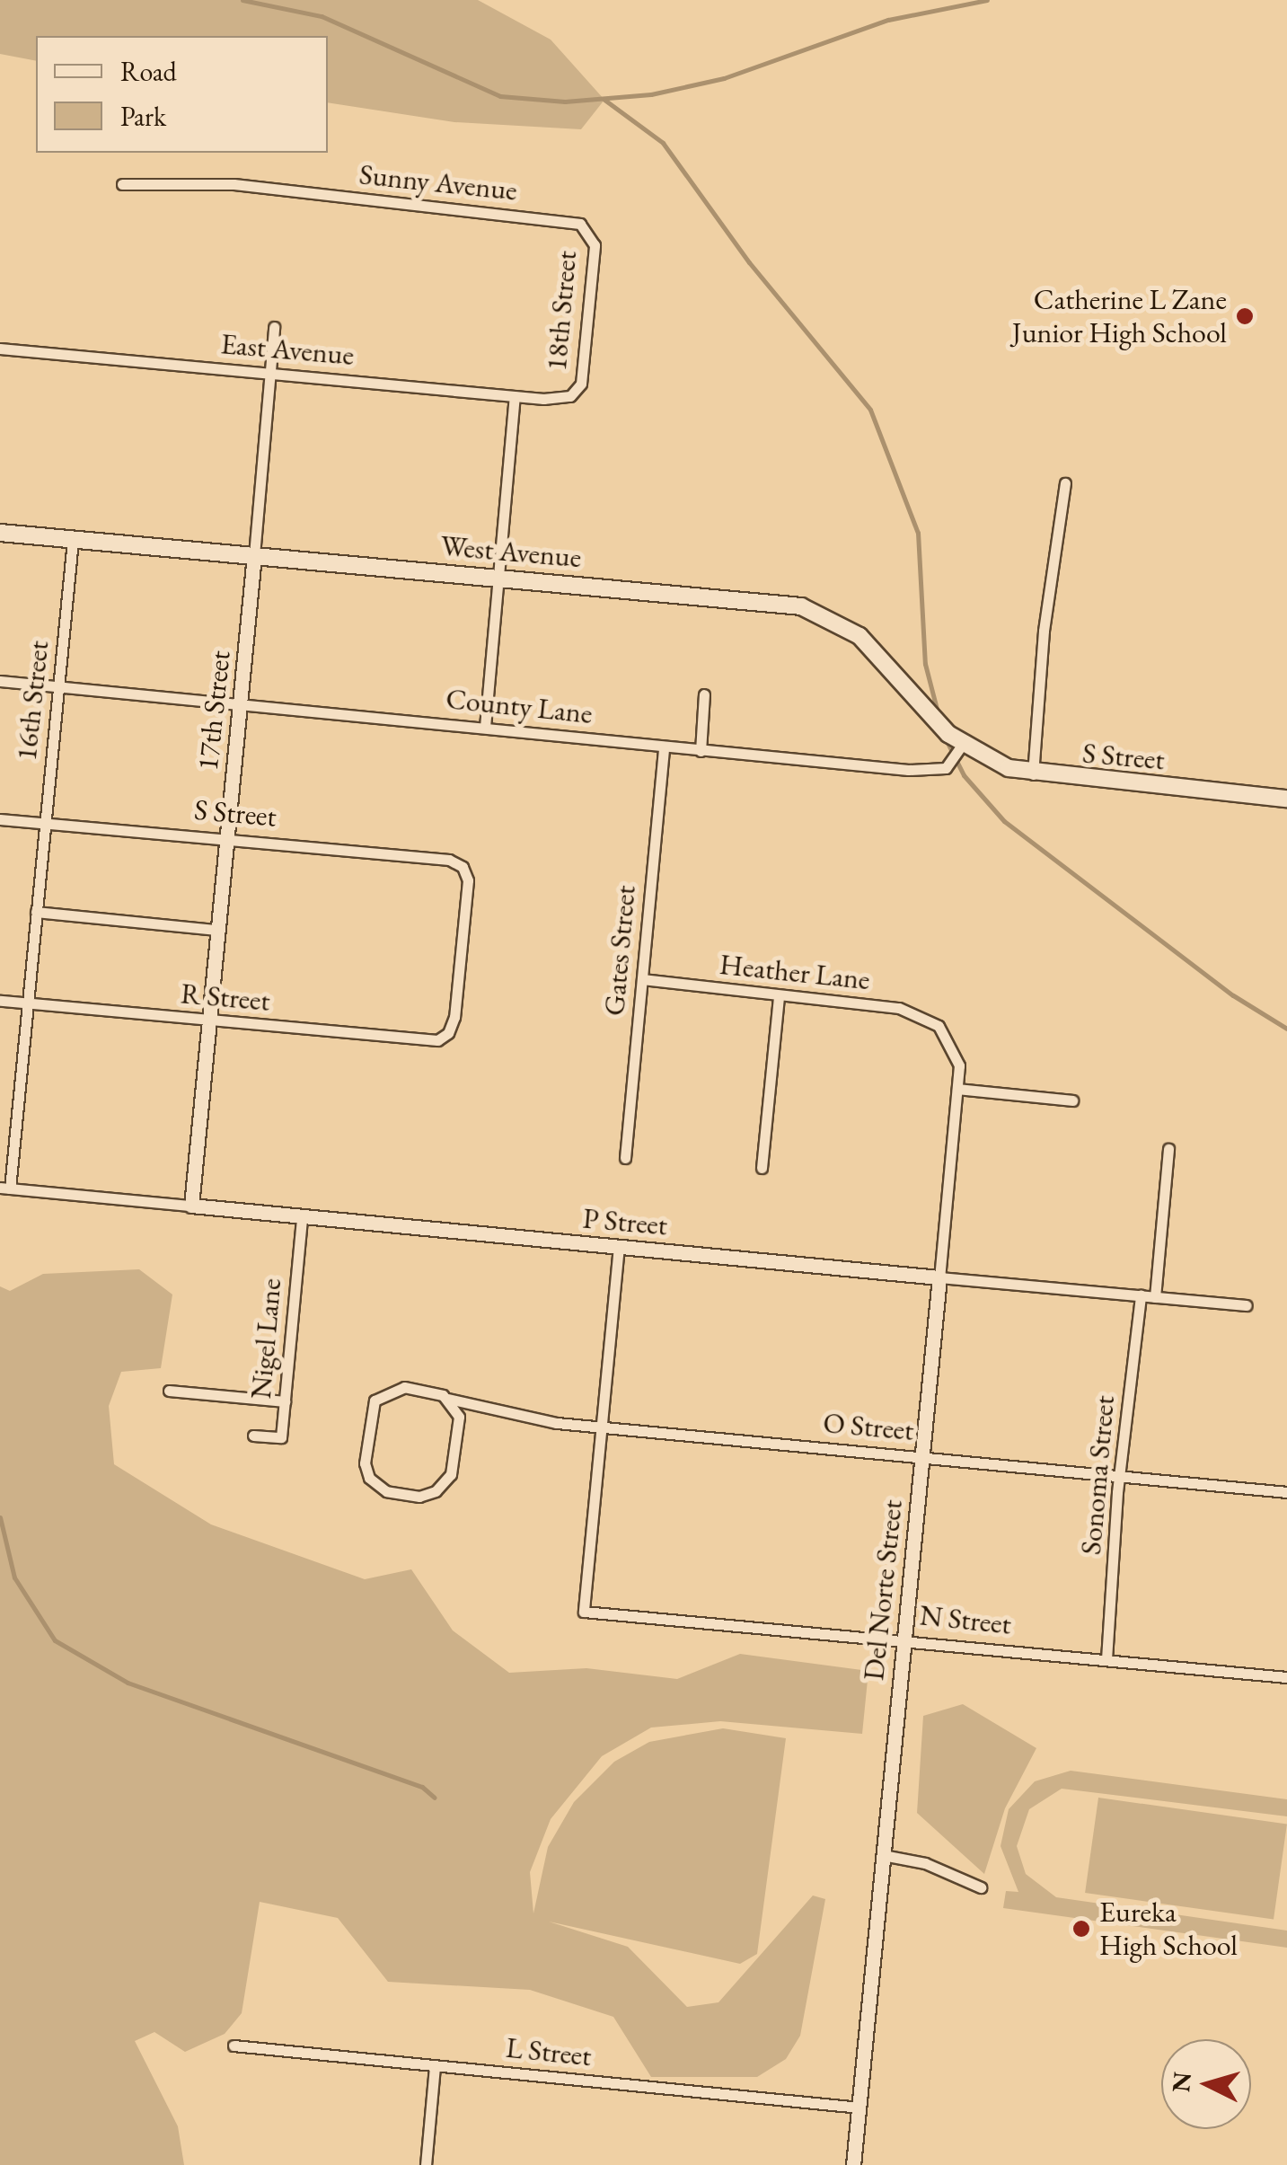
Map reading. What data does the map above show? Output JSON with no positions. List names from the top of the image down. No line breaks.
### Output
{"streets":{"main road":["West Avenue","S Street"],"street":["Sunny Avenue","18th Street","East Avenue","16th Street","County Lane","17th Street","Gates Street","Heather Lane","R Street","P Street","Nigel Lane","O Street","Sonoma Street","Del Norte Street","N Street","L Street"]},"crossings":[["Sunny Avenue","18th Street"],["18th Street","East Avenue"],["18th Street","West Avenue"],["18th Street","County Lane"],["East Avenue","17th Street"],["West Avenue","16th Street"],["West Avenue","County Lane"],["West Avenue","17th Street"],["West Avenue","S Street"],["16th Street","County Lane"],["16th Street","S Street"],["16th Street","R Street"],["16th Street","P Street"],["County Lane","17th Street"],["County Lane","S Street"],["County Lane","Gates Street"],["17th Street","S Street"],["17th Street","R Street"],["17th Street","P Street"],["S Street","R Street"],["Gates Street","Heather Lane"],["Heather Lane","Del Norte Street"],["P Street","Nigel Lane"],["P Street","Sonoma Street"],["P Street","Del Norte Street"],["O Street","Sonoma Street"],["O Street","Del Norte Street"],["O Street","N Street"],["Sonoma Street","N Street"],["Del Norte Street","N Street"],["Del Norte Street","L Street"]],"places":["Catherine L Zane Junior High School","Eureka High School"],"legend":["Road","Park"],"north":"left"}
